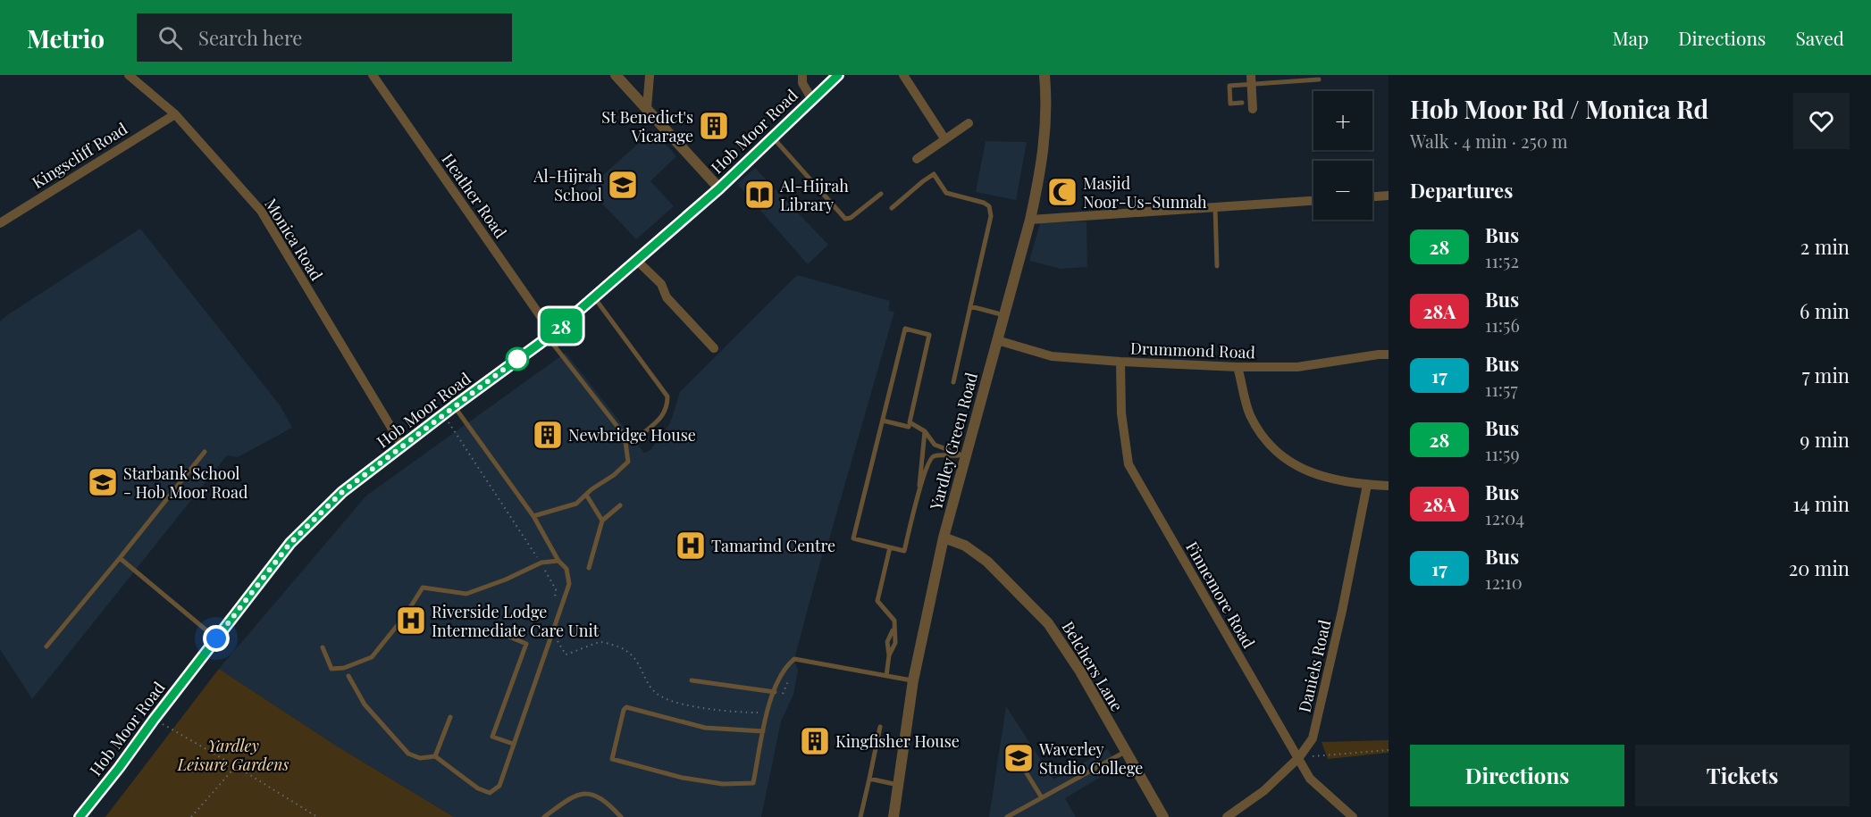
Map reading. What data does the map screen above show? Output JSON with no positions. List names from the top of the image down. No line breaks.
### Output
{"streets":{"street":["Hob Moor Road","Kingscliff Road","Heather Road","Monica Road","Drummond Road","Yardley Green Road","Finnemore Road","Belchers Lane","Daniels Road"]},"crossings":[["Hob Moor Road","Heather Road"],["Hob Moor Road","Monica Road"],["Kingscliff Road","Monica Road"],["Drummond Road","Yardley Green Road"],["Drummond Road","Finnemore Road"],["Yardley Green Road","Belchers Lane"],["Finnemore Road","Daniels Road"]],"parks":["Yardley Leisure Gardens"],"places":{"building":["St Benedict's Vicarage","Newbridge House","Kingfisher House"],"school or university":["Al-Hijrah School","Starbank School - Hob Moor Road","Waverley Studio College"],"mosque":["Masjid Noor-Us-Sunnah"],"library":["Al-Hijrah Library"],"hospital":["Tamarind Centre","Riverside Lodge Intermediate Care Unit"]},"lines":["bus line 28"],"page":{"header":"Metrio","search":"Search here","nav":["Map","Directions","Saved"],"on_map":"28","heading":[["Hob Moor Rd / Monica Rd","Walk · 4 min · 250 m"],"Departures"],"map_buttons":["+","−"],"list":[{"mark":"28","name":"Bus","note":"11:52","value":"2 min"},{"mark":"28A","name":"Bus","note":"11:56","value":"6 min"},{"mark":"17","name":"Bus","note":"11:57","value":"7 min"},{"mark":"28","name":"Bus","note":"11:59","value":"9 min"},{"mark":"28A","name":"Bus","note":"12:04","value":"14 min"},{"mark":"17","name":"Bus","note":"12:10","value":"20 min"}],"buttons":["Directions","Tickets"]}}
